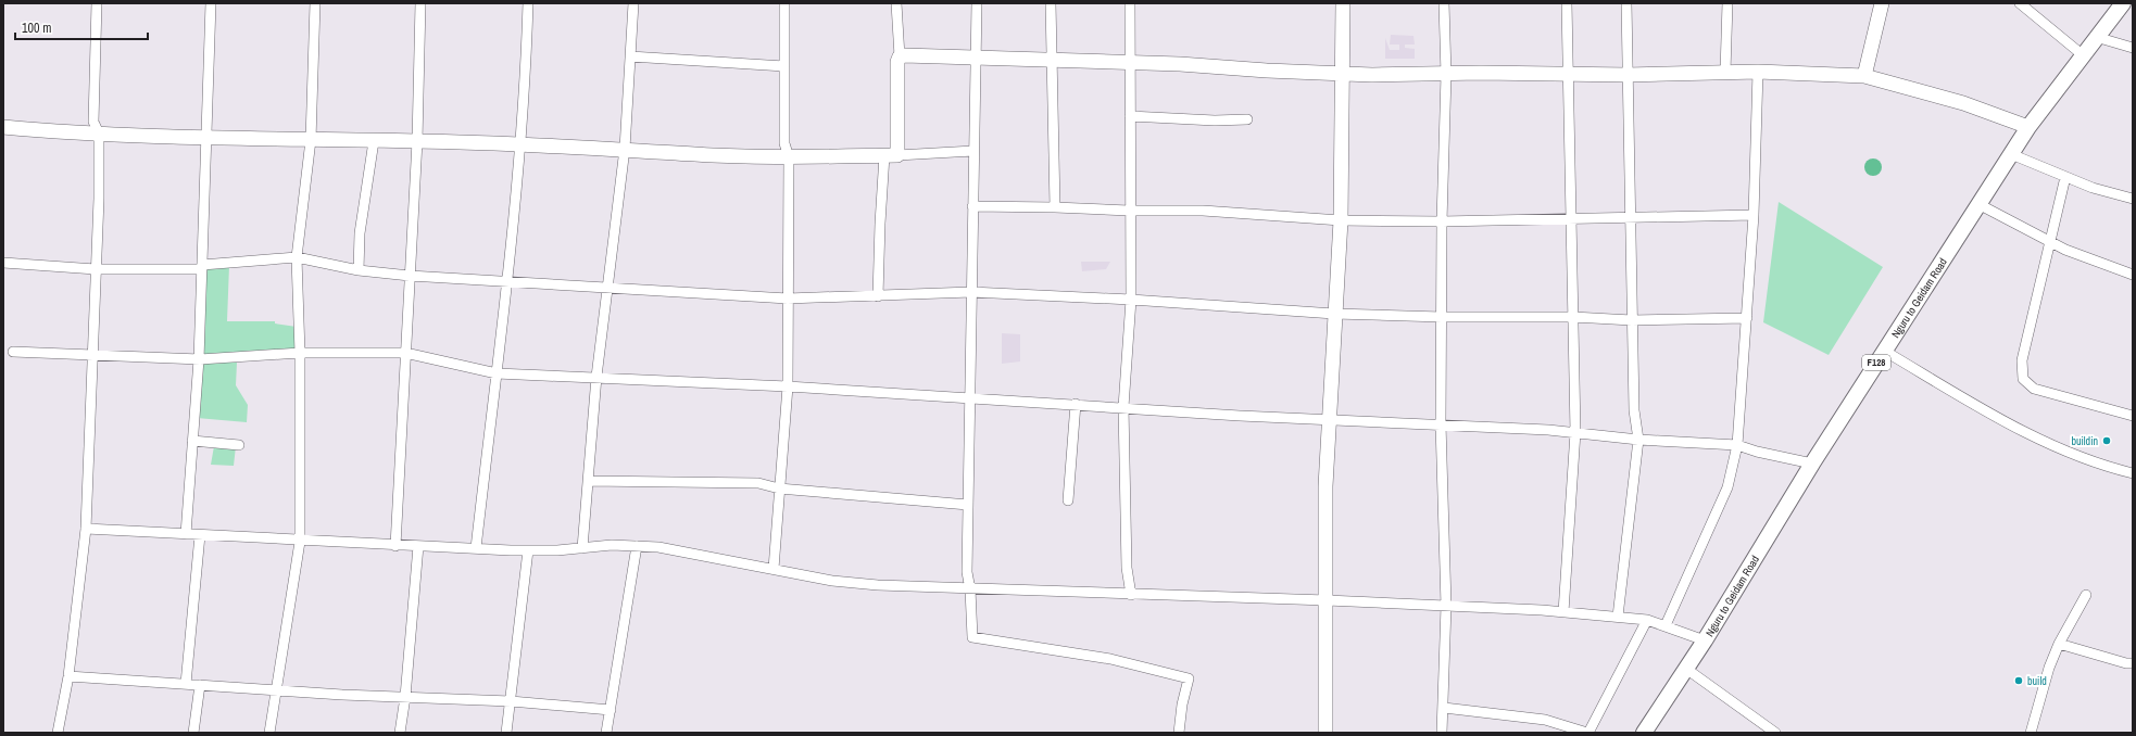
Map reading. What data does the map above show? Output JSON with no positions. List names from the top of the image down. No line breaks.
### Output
{"streets":{"main road":["Nguru to Geidam Road","F128"]},"places":["buildin","build"],"scale_bar":"100 m"}
